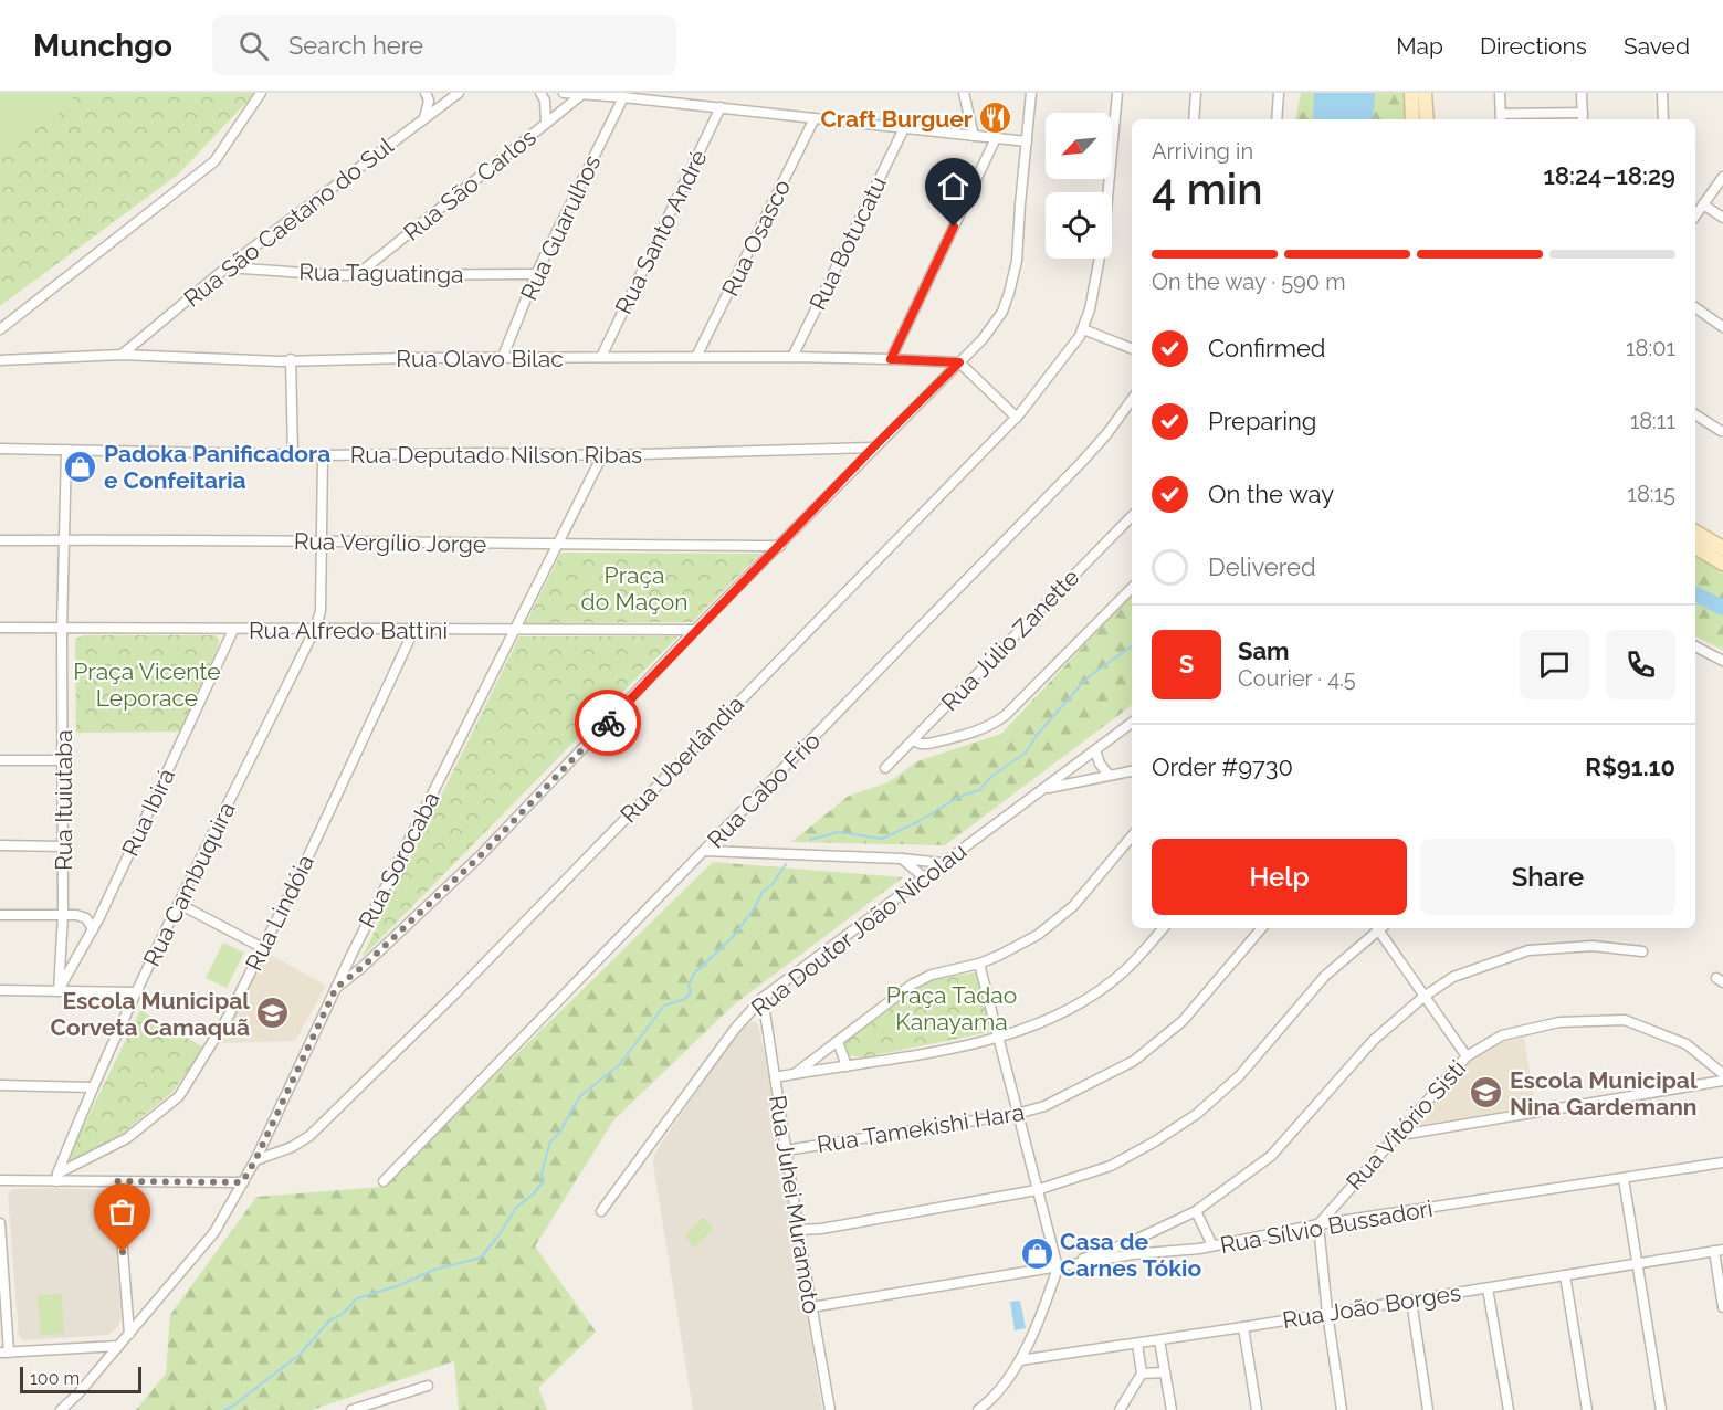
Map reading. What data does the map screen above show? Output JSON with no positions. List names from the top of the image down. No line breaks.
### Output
{"streets":{"street":["Rua São Carlos","Rua São Caetano do Sul","Rua Guarulhos","Rua Santo André","Rua Osasco","Rua Botucatu","Rua Taguatinga","Rua Olavo Bilac","Rua Deputado Nilson Ribas","Rua Vergílio Jorge","Rua Alfredo Battini","Rua Júlio Zanette","Rua Uberlândia","Rua Cabo Frio","Rua Ituiutaba","Rua Ibirá","Rua Sorocaba","Rua Cambuquira","Rua Lindóia","Rua Doutor João Nicolau","Rua Vitório Sisti","Rua Tamekishi Hara","Rua Juhei Muramoto","Rua Sílvio Bussadori","Rua João Borges"]},"crossings":[["Rua São Carlos","Rua Taguatinga"],["Rua São Caetano do Sul","Rua Taguatinga"],["Rua São Caetano do Sul","Rua Olavo Bilac"],["Rua Guarulhos","Rua Taguatinga"],["Rua Guarulhos","Rua Olavo Bilac"],["Rua Santo André","Rua Olavo Bilac"],["Rua Osasco","Rua Olavo Bilac"],["Rua Botucatu","Rua Olavo Bilac"],["Rua Deputado Nilson Ribas","Rua Ituiutaba"],["Rua Deputado Nilson Ribas","Rua Sorocaba"],["Rua Deputado Nilson Ribas","Rua Cambuquira"],["Rua Vergílio Jorge","Rua Ituiutaba"],["Rua Vergílio Jorge","Rua Sorocaba"],["Rua Vergílio Jorge","Rua Cambuquira"],["Rua Alfredo Battini","Rua Ituiutaba"],["Rua Alfredo Battini","Rua Ibirá"],["Rua Alfredo Battini","Rua Sorocaba"],["Rua Alfredo Battini","Rua Cambuquira"],["Rua Alfredo Battini","Rua Lindóia"],["Rua Uberlândia","Rua Sorocaba"],["Rua Ituiutaba","Rua Ibirá"],["Rua Cambuquira","Rua Lindóia"],["Rua Doutor João Nicolau","Rua Juhei Muramoto"],["Rua Vitório Sisti","Rua Sílvio Bussadori"],["Rua Tamekishi Hara","Rua Juhei Muramoto"],["Rua Juhei Muramoto","Rua Sílvio Bussadori"]],"parks":["Praça do Maçon","Praça Vicente Leporace","Praça Tadao Kanayama"],"places":{"restaurant":["Craft Burguer"],"shop":["Padoka Panificadora e Confeitaria","Casa de Carnes Tókio"],"school or university":["Escola Municipal Corveta Camaquã","Escola Municipal Nina Gardemann"]},"scale_bar":"100 m","north":"bottom left","page":{"header":"Munchgo","search":"Search here","nav":["Map","Directions","Saved"],"heading":["4 min","Arriving in","18:24–18:29"],"panel":["Sam","Courier · 4.5","Order #9730","R$91.10"],"bar":"On the way · 590 m","list":[["Confirmed","18:01"],["Preparing","18:11"],["On the way","18:15"],"Delivered"],"round":"S","buttons":["Help","Share"],"scale":"100 m"}}
